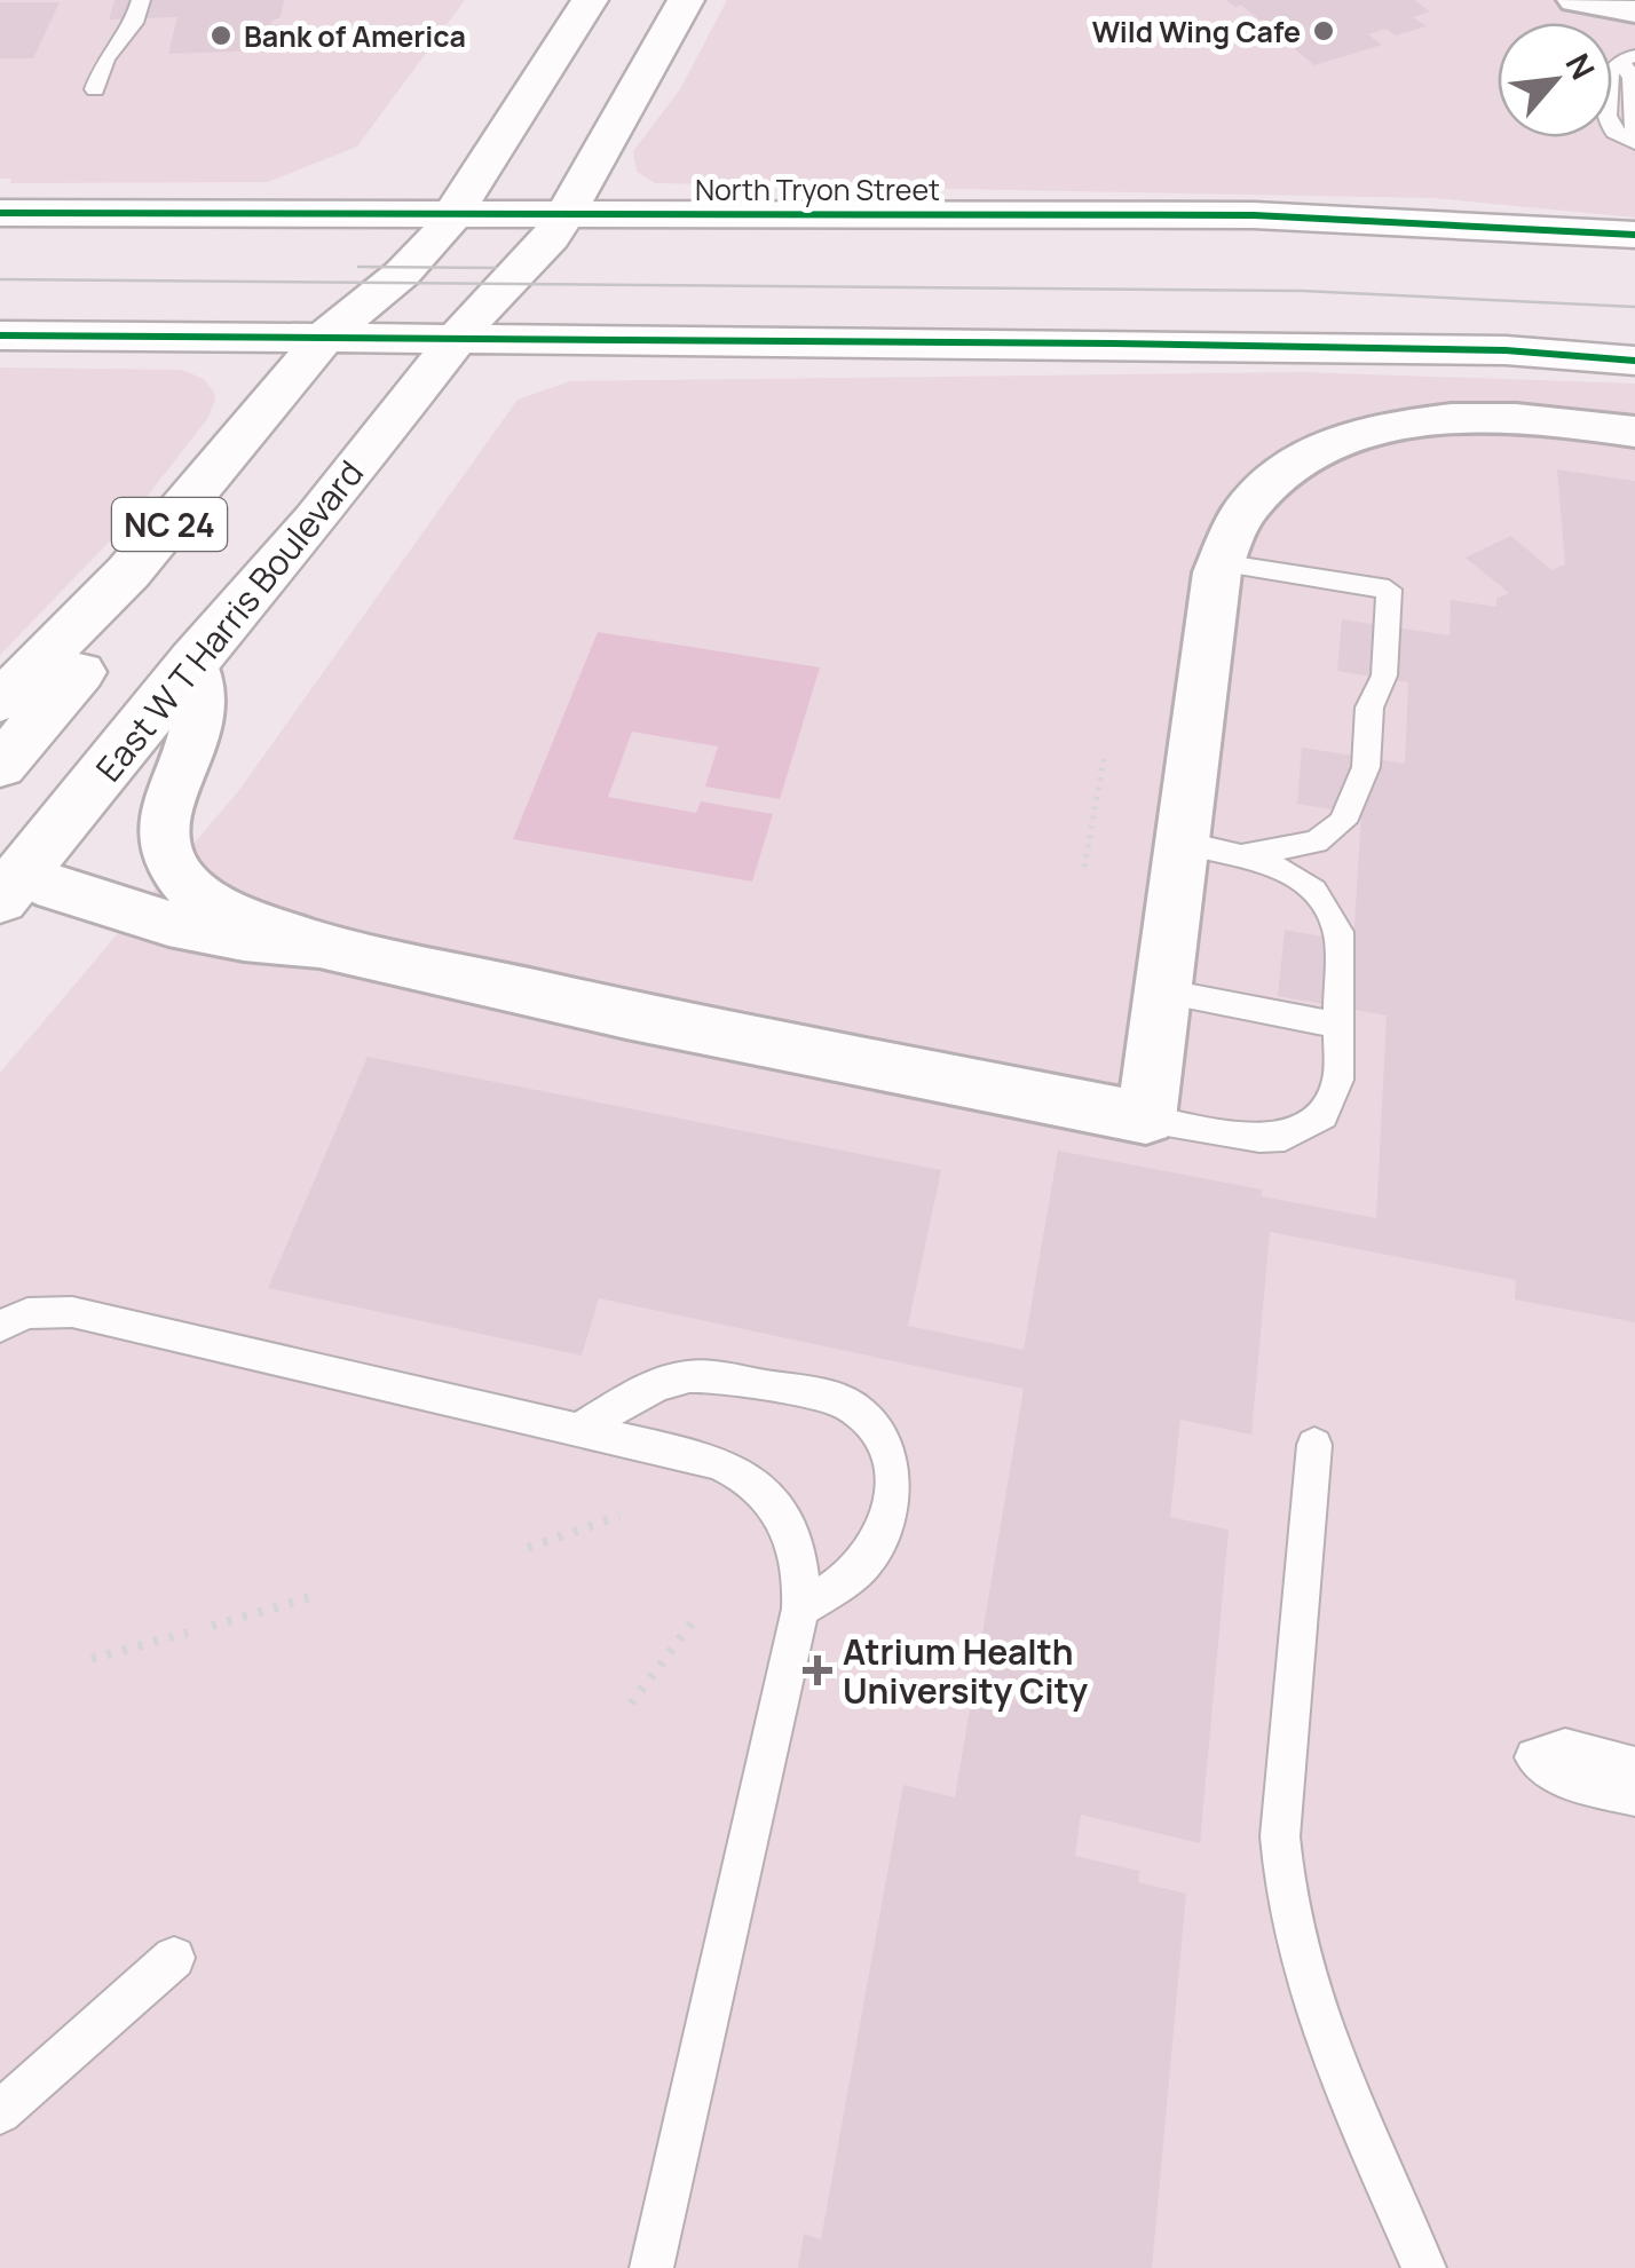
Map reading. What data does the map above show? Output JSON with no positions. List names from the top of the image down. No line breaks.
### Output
{"streets":{"main road":["North Tryon Street","NC 24","East W T Harris Boulevard"]},"crossings":[["North Tryon Street","NC 24"],["NC 24","East W T Harris Boulevard"]],"places":{"other":["Wild Wing Cafe","Bank of America"],"health":["Atrium Health University City"]},"north":"top right"}
